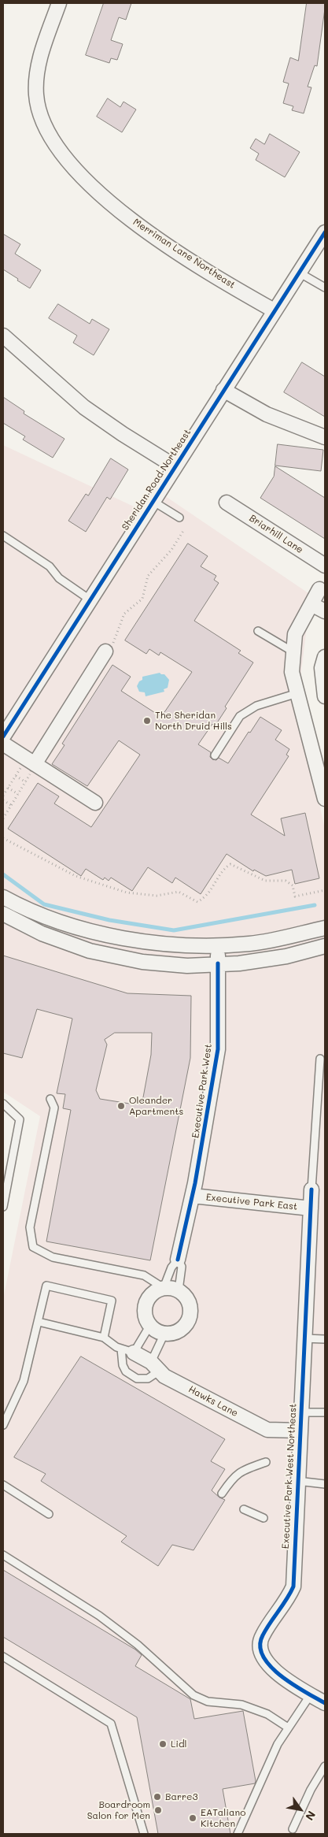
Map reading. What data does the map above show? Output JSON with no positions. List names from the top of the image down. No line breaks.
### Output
{"streets":{"street":["Merriman Lane Northeast","Sheridan Road Northeast","Briarhill Lane","Executive Park West","Executive Park East","Hawks Lane","Executive Park West Northeast"]},"crossings":[["Merriman Lane Northeast","Sheridan Road Northeast"],["Executive Park West","Executive Park East"],["Executive Park East","Executive Park West Northeast"],["Hawks Lane","Executive Park West Northeast"]],"places":["The Sheridan North Druid Hills","Oleander Apartments","Lidl","Barre3","Boardroom Salon for Men","EATaliano Kitchen"],"north":"bottom right"}
